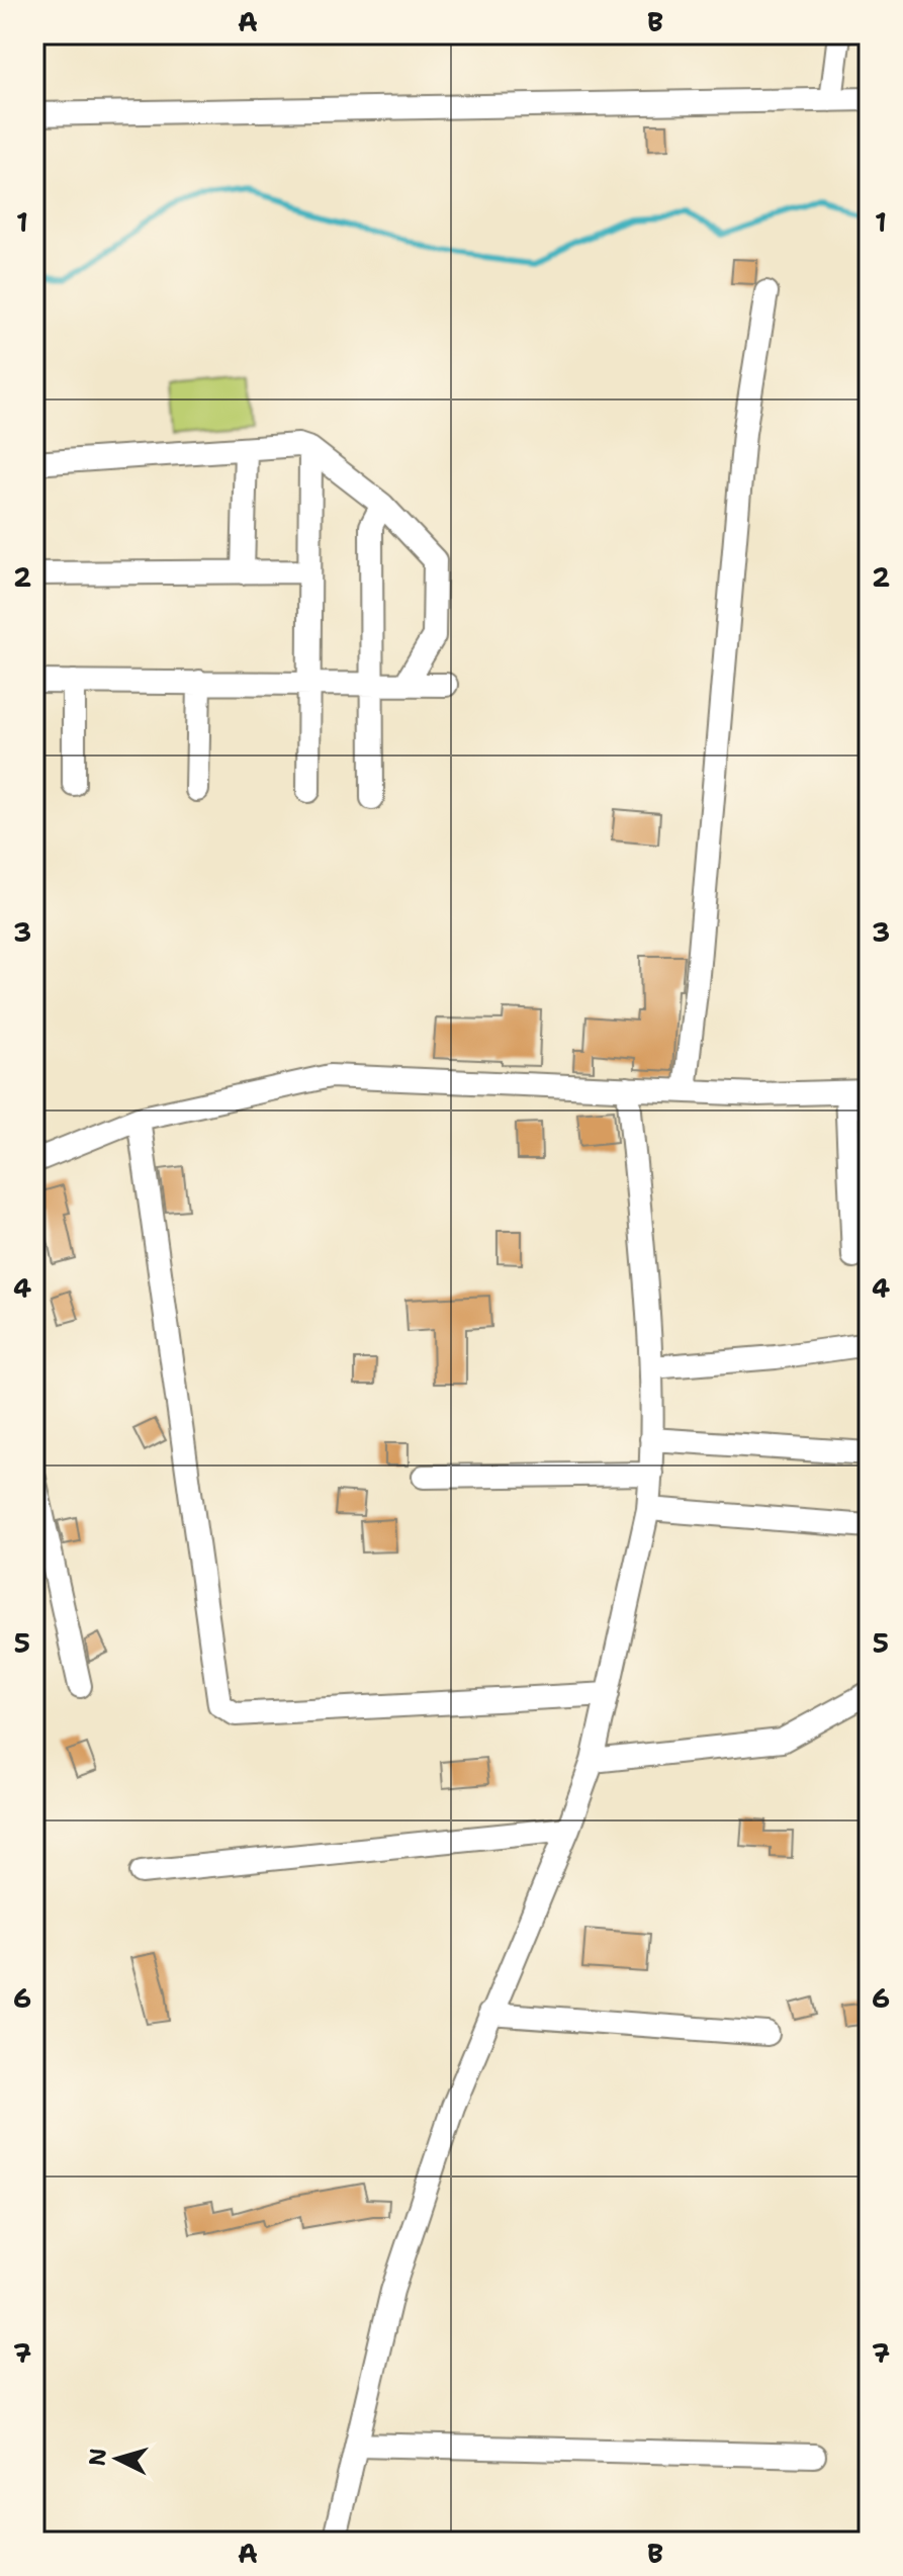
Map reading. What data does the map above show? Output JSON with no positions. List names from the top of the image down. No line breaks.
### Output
{"north":"left","grid":{"columns":["A","B"],"rows":["1","2","3","4","5","6","7"]}}
